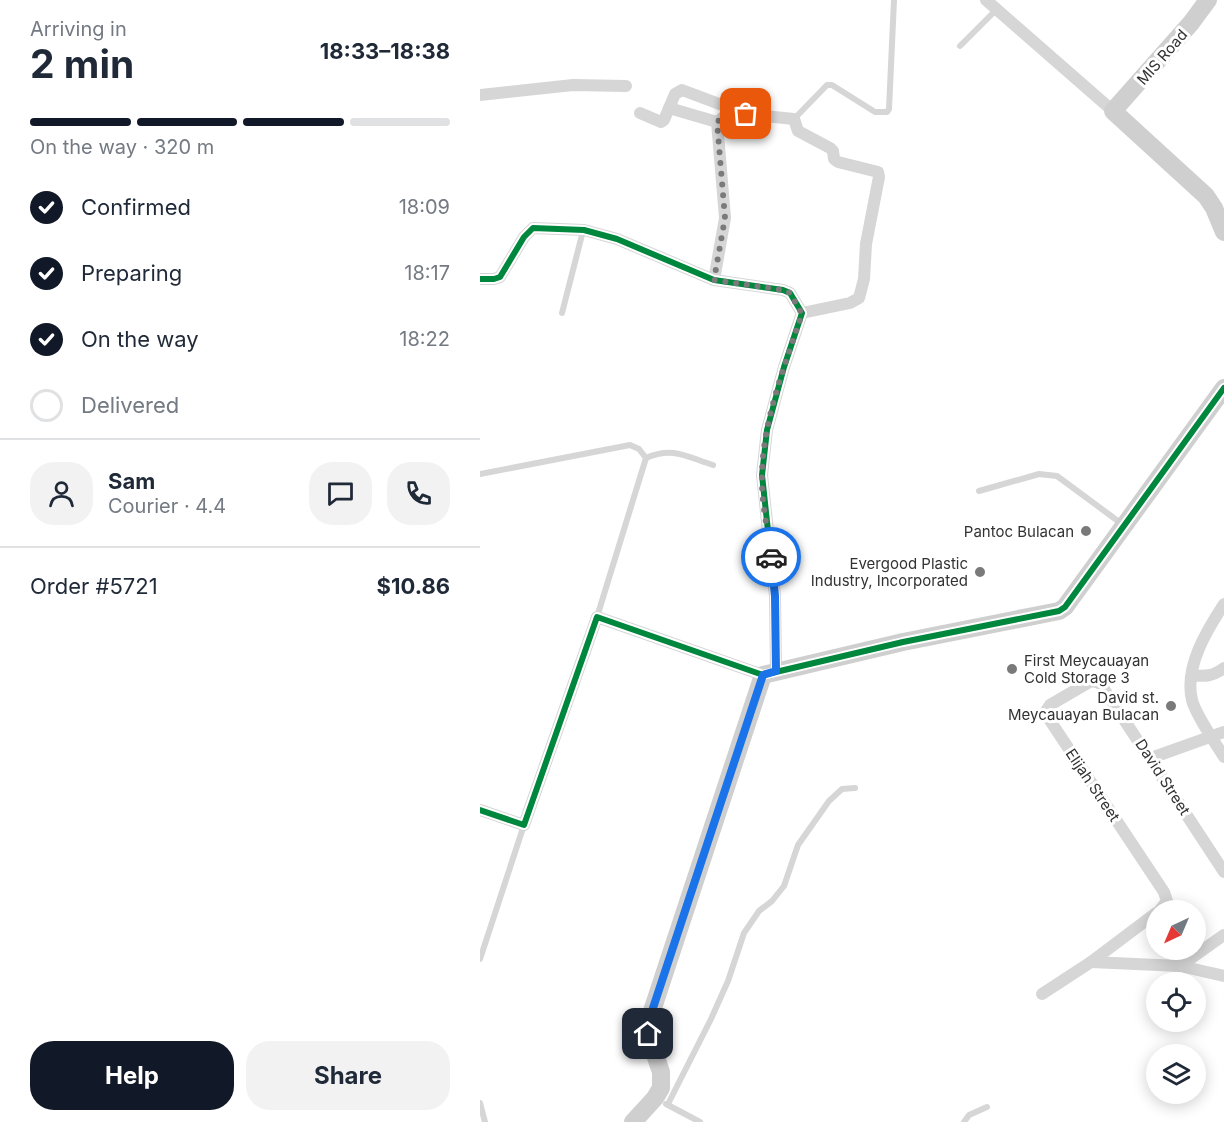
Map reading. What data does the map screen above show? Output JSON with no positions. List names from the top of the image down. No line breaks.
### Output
{"streets":{"street":["MIS Road","David Street","Elijah Street"]},"crossings":[["David Street","Elijah Street"]],"places":["Pantoc Bulacan","Evergood Plastic Industry, Incorporated","First Meycauayan Cold Storage 3","David st. Meycauayan Bulacan"],"north":"bottom left","page":{"heading":["2 min","Arriving in","18:33–18:38"],"panel":["Sam","Courier · 4.4","Order #5721","$10.86"],"bar":"On the way · 320 m","list":[["Confirmed","18:09"],["Preparing","18:17"],["On the way","18:22"],"Delivered"],"buttons":["Help","Share"]}}
